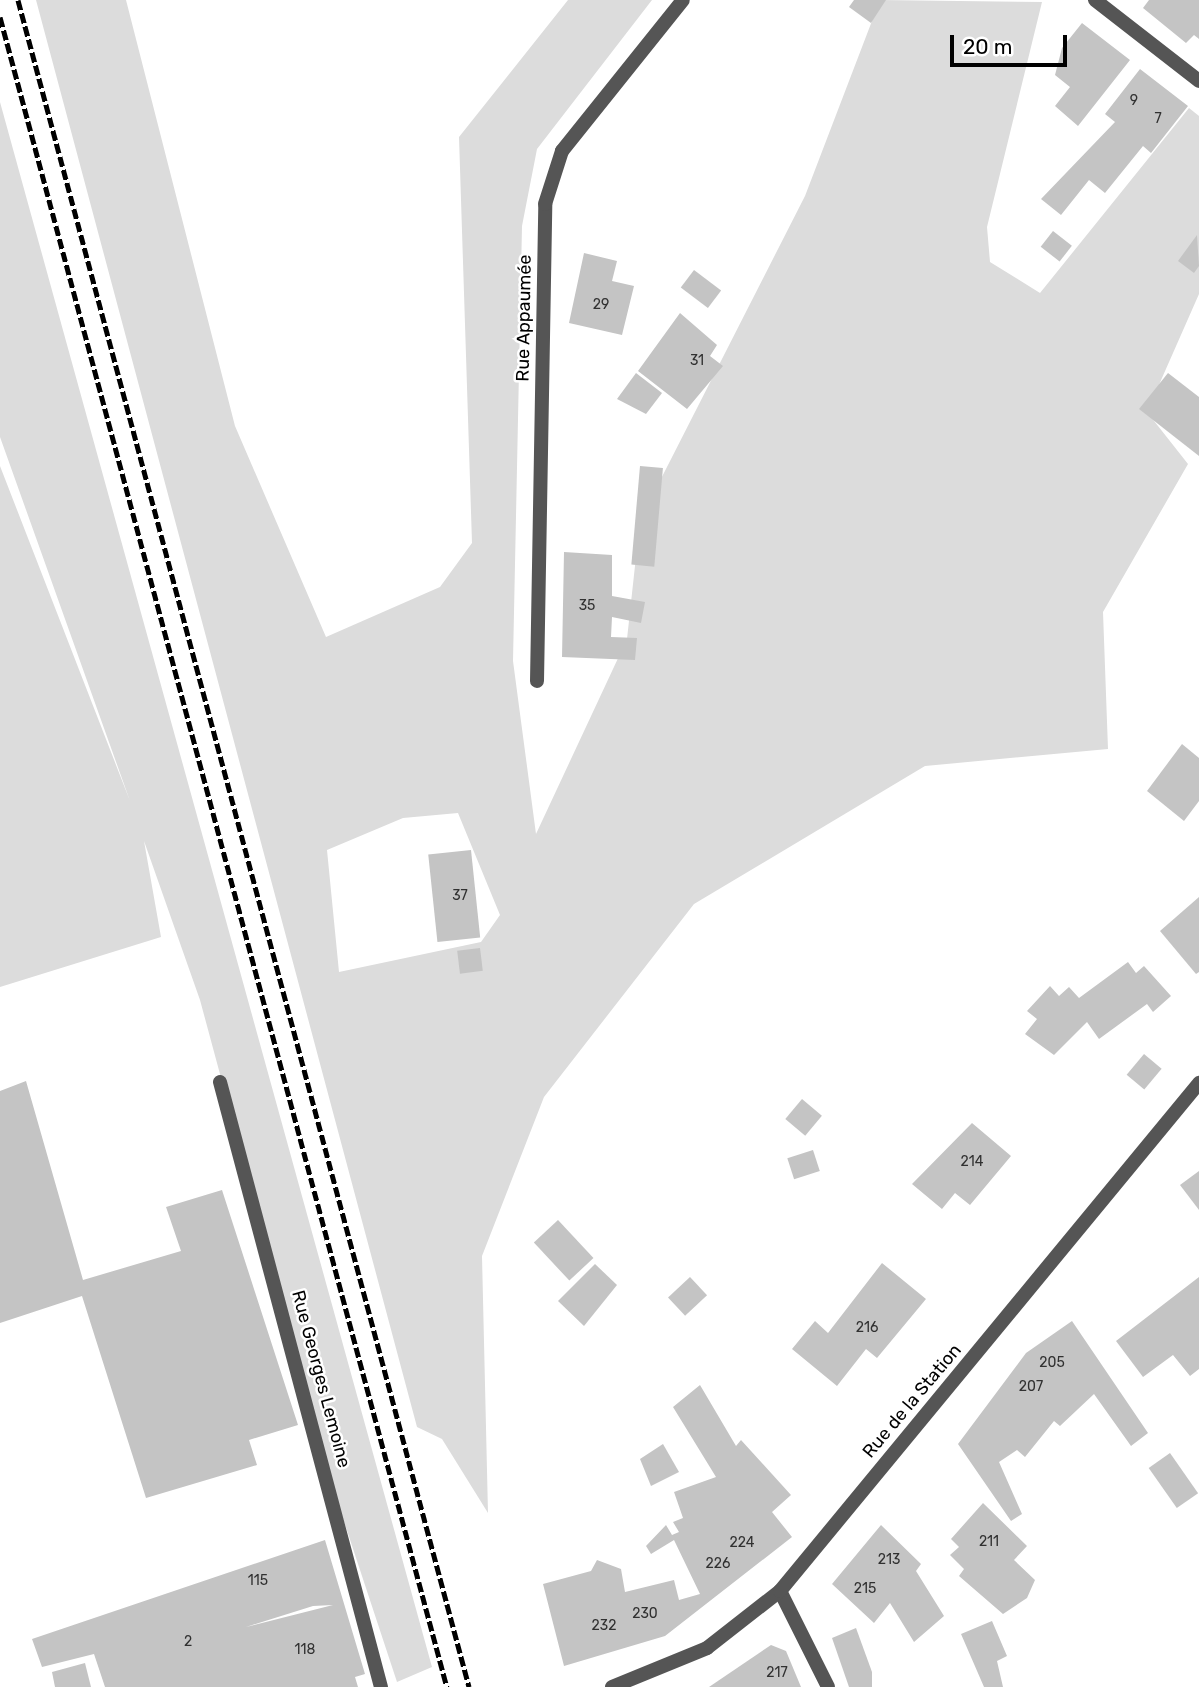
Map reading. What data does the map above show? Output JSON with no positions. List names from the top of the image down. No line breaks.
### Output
{"streets":{"street":["Rue Appaumée","Rue Georges Lemoine","Rue de la Station"]},"house_numbers":["9","7","29","31","35","37","214","216","205","207","211","224","213","226","115","215","230","232","2","118","217"],"scale_bar":"20 m"}
